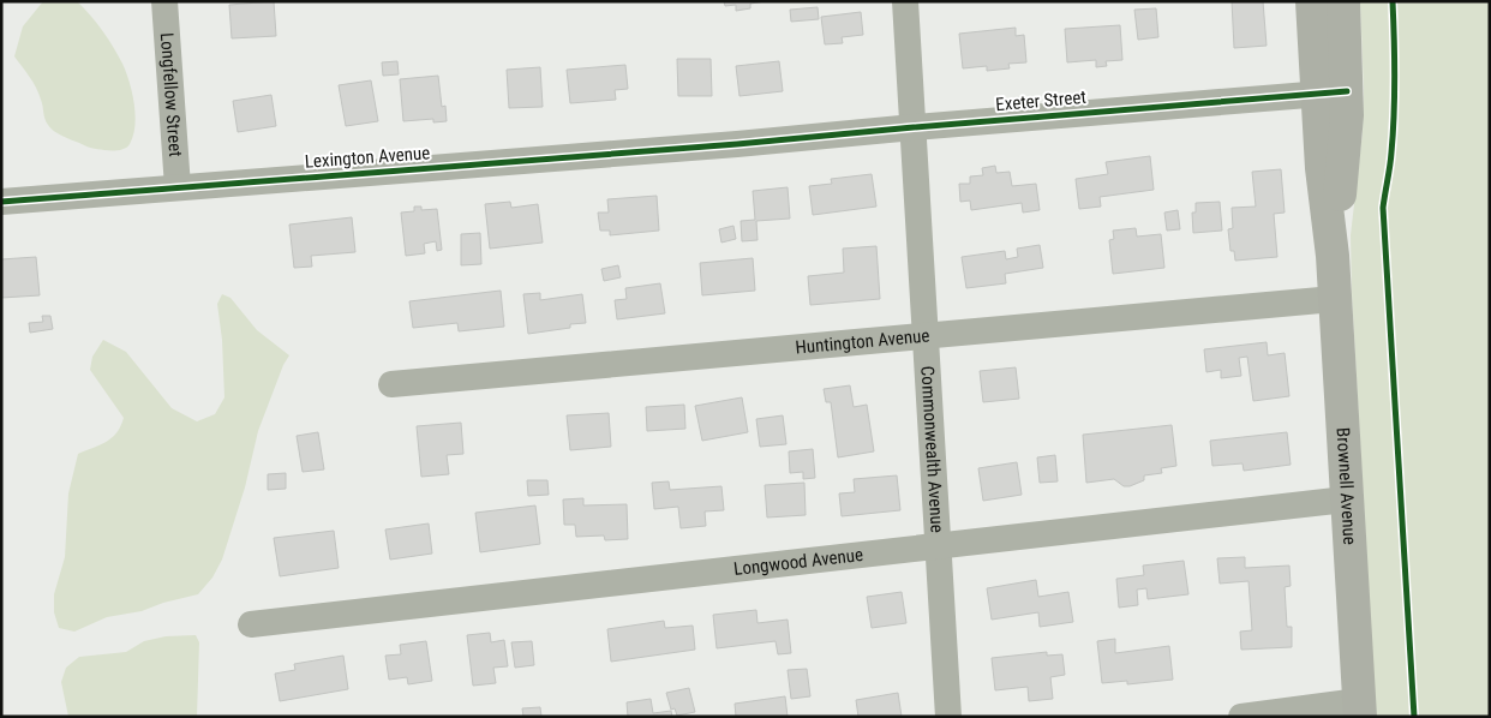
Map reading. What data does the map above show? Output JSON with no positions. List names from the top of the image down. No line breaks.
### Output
{"streets":{"main road":["Brownell Avenue"],"street":["Longfellow Street","Exeter Street","Lexington Avenue","Huntington Avenue","Commonwealth Avenue","Longwood Avenue"]},"crossings":[["Longfellow Street","Lexington Avenue"],["Exeter Street","Lexington Avenue"],["Exeter Street","Commonwealth Avenue"],["Exeter Street","Brownell Avenue"],["Huntington Avenue","Commonwealth Avenue"],["Huntington Avenue","Brownell Avenue"],["Commonwealth Avenue","Longwood Avenue"],["Brownell Avenue","Longwood Avenue"]]}
